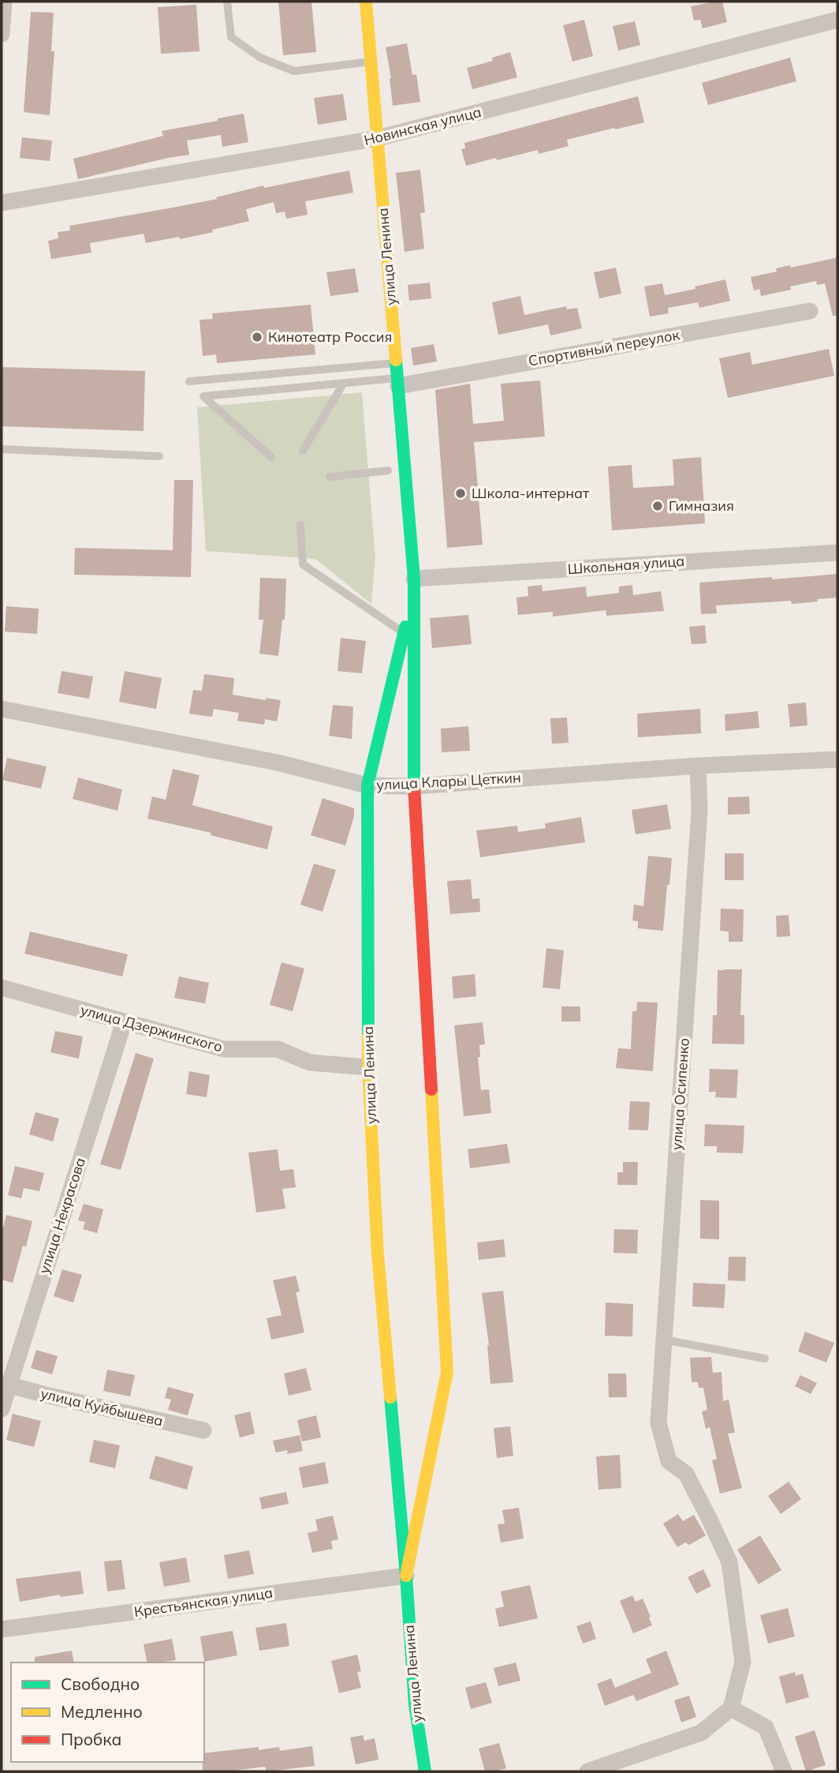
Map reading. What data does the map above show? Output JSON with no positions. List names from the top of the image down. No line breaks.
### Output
{"streets":{"main road":["улица Ленина"],"street":["Новинская улица","Спортивный переулок","Школьная улица","улица Клары Цеткин","улица Дзержинского","улица Осипенко","улица Некрасова","улица Куйбышева","Крестьянская улица"]},"crossings":[["Новинская улица","улица Ленина"],["улица Ленина","Спортивный переулок"],["улица Ленина","Школьная улица"],["улица Ленина","улица Клары Цеткин"],["улица Ленина","улица Дзержинского"],["улица Ленина","Крестьянская улица"],["улица Клары Цеткин","улица Осипенко"],["улица Дзержинского","улица Некрасова"],["улица Некрасова","улица Куйбышева"]],"places":["Кинотеатр Россия","Школа-интернат","Гимназия"],"legend":["Свободно","Медленно","Пробка"]}
